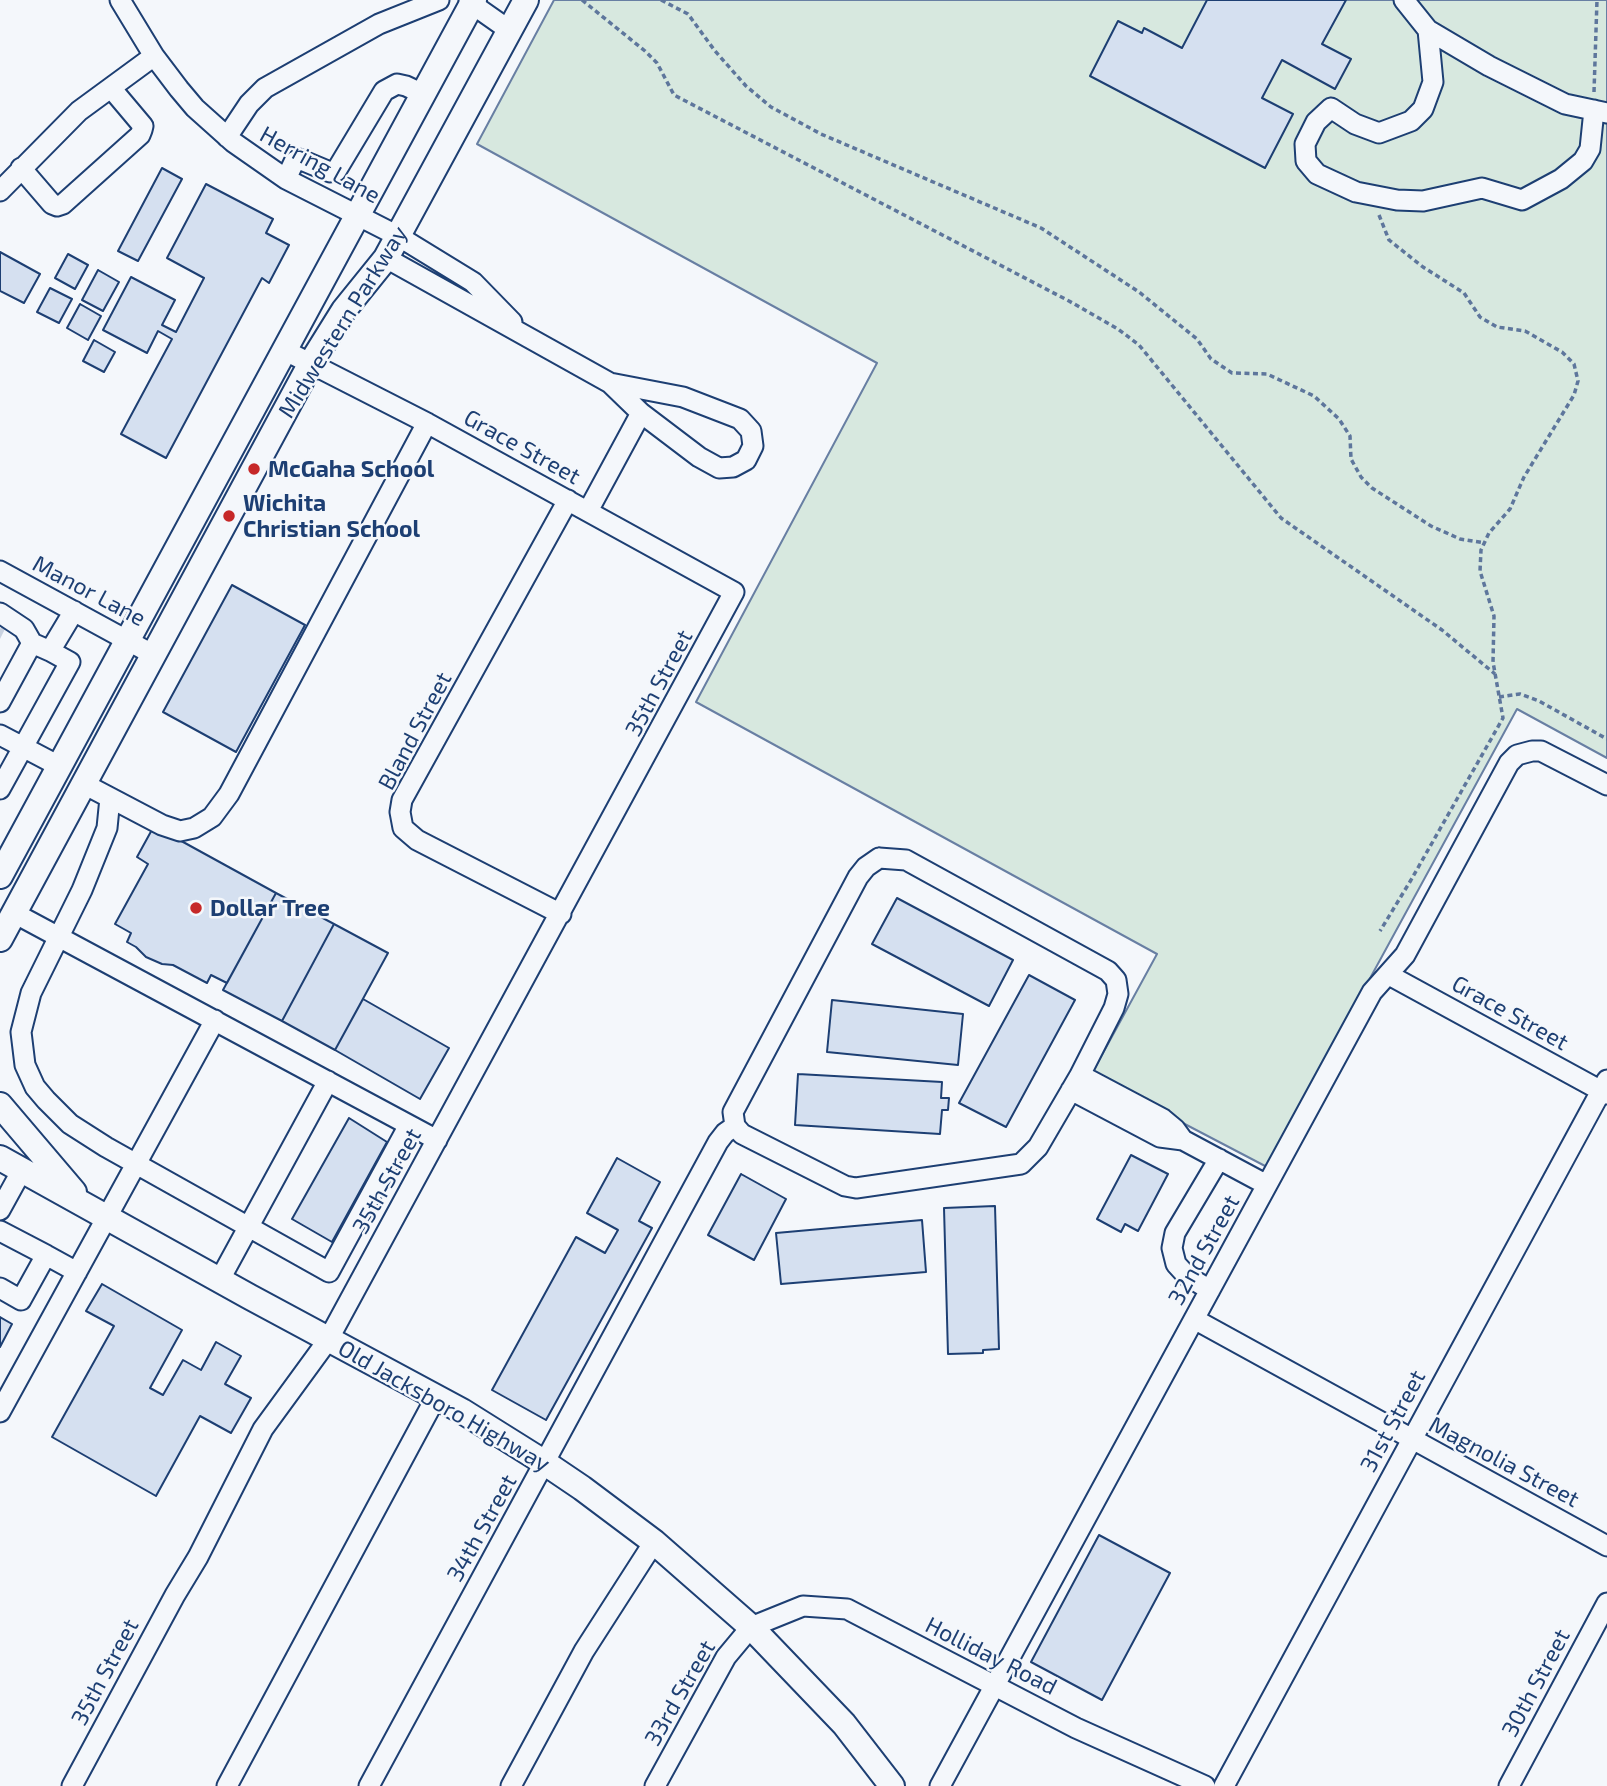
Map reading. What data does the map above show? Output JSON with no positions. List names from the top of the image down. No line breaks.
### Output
{"streets":{"main road":["Midwestern Parkway","Old Jacksboro Highway"],"street":["Herring Lane","Grace Street","Manor Lane","35th Street","Bland Street","32nd Street","31st Street","Magnolia Street","34th Street","Holliday Road","30th Street","33rd Street"]},"crossings":[["Herring Lane","Midwestern Parkway"],["Midwestern Parkway","Grace Street"],["Midwestern Parkway","Manor Lane"],["Grace Street","35th Street"],["Grace Street","Bland Street"],["Grace Street","32nd Street"],["Grace Street","31st Street"],["35th Street","Bland Street"],["35th Street","Old Jacksboro Highway"],["32nd Street","Magnolia Street"],["32nd Street","Holliday Road"],["Old Jacksboro Highway","34th Street"],["Old Jacksboro Highway","Holliday Road"],["Old Jacksboro Highway","33rd Street"],["31st Street","Magnolia Street"],["Holliday Road","33rd Street"]],"places":["McGaha School","Wichita Christian School","Dollar Tree"]}
